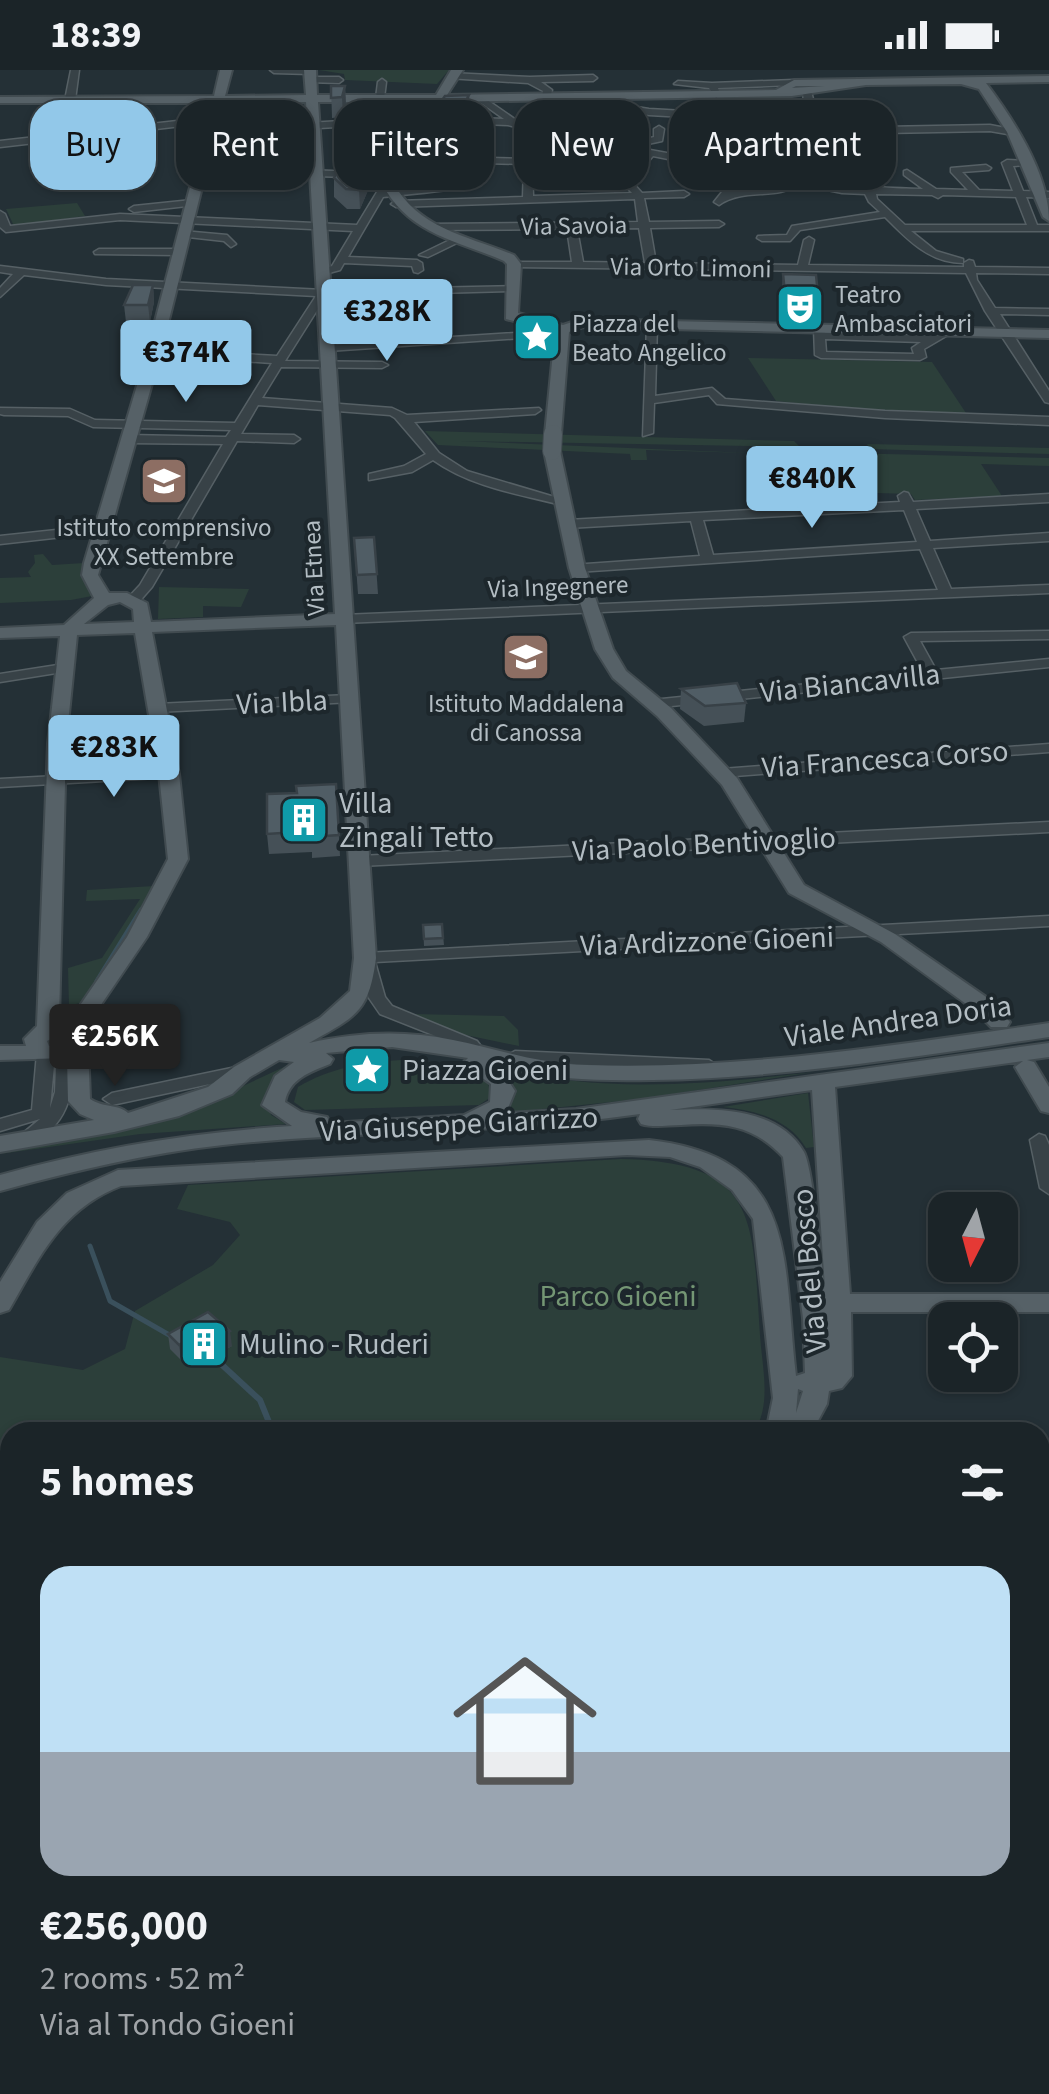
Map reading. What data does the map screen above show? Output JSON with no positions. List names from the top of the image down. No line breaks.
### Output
{"streets":{"main road":["Via Etnea","Via Ingegnere","Viale Andrea Doria","Via Giuseppe Giarrizzo","Via del Bosco"],"street":["Via Savoia","Via Orto Limoni","Via Biancavilla","Via Ibla","Via Francesca Corso","Via Paolo Bentivoglio","Via Ardizzone Gioeni"]},"crossings":[["Via Etnea","Via Ingegnere"],["Via Etnea","Via Ibla"],["Via Etnea","Via Paolo Bentivoglio"],["Via Etnea","Via Ardizzone Gioeni"],["Viale Andrea Doria","Via del Bosco"],["Via Giuseppe Giarrizzo","Via del Bosco"]],"parks":["Parco Gioeni"],"places":{"theatre":["Teatro Ambasciatori"],"place":["Piazza del Beato Angelico","Piazza Gioeni"],"school or university":["Istituto comprensivo XX Settembre","Istituto Maddalena di Canossa"],"building":["Villa Zingali Tetto","Mulino - Ruderi"]},"north":"bottom","page":{"status":"18:39","chip":["Buy","Rent","Filters","New","Apartment"],"price":["€328K","€374K","€840K","€283K","€256K"],"heading":"5 homes","list":[{"name":"€256,000","note":"2 rooms · 52 m² · Via al Tondo Gioeni"}]}}
